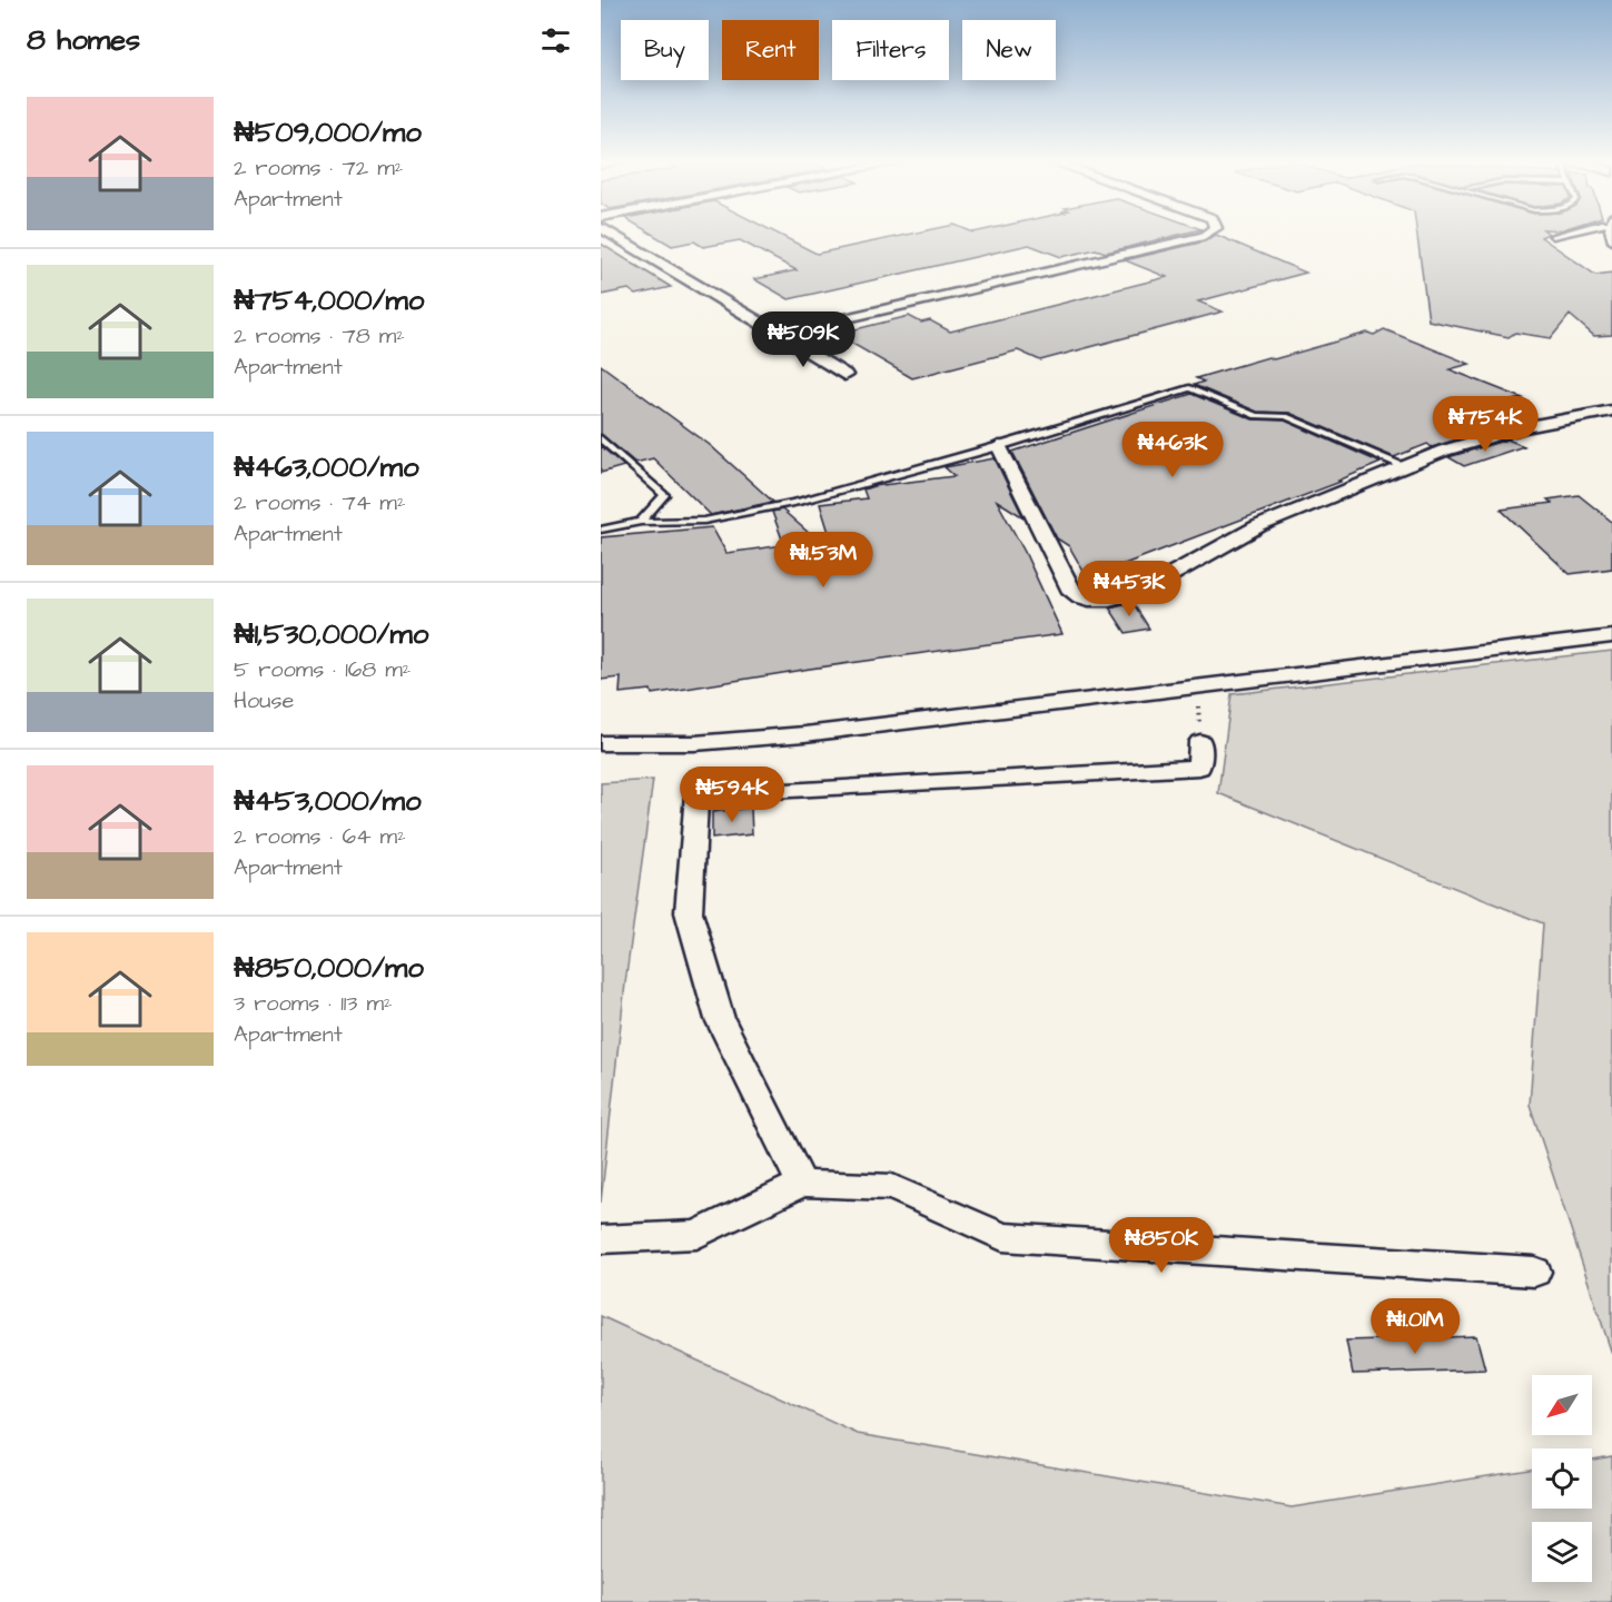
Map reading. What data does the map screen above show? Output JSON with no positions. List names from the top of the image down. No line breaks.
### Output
{"north":"bottom left","page":{"heading":"8 homes","chip":["Buy","Rent","Filters","New"],"list":[{"name":"₦509,000/mo","note":"2 rooms · 72 m² · Apartment"},{"name":"₦754,000/mo","note":"2 rooms · 78 m² · Apartment"},{"name":"₦463,000/mo","note":"2 rooms · 74 m² · Apartment"},{"name":"₦1,530,000/mo","note":"5 rooms · 168 m² · House"},{"name":"₦453,000/mo","note":"2 rooms · 64 m² · Apartment"},{"name":"₦850,000/mo","note":"3 rooms · 113 m² · Apartment"}],"price":["₦509K","₦754K","₦463K","₦1.53M","₦453K","₦594K","₦850K","₦1.01M"]}}
